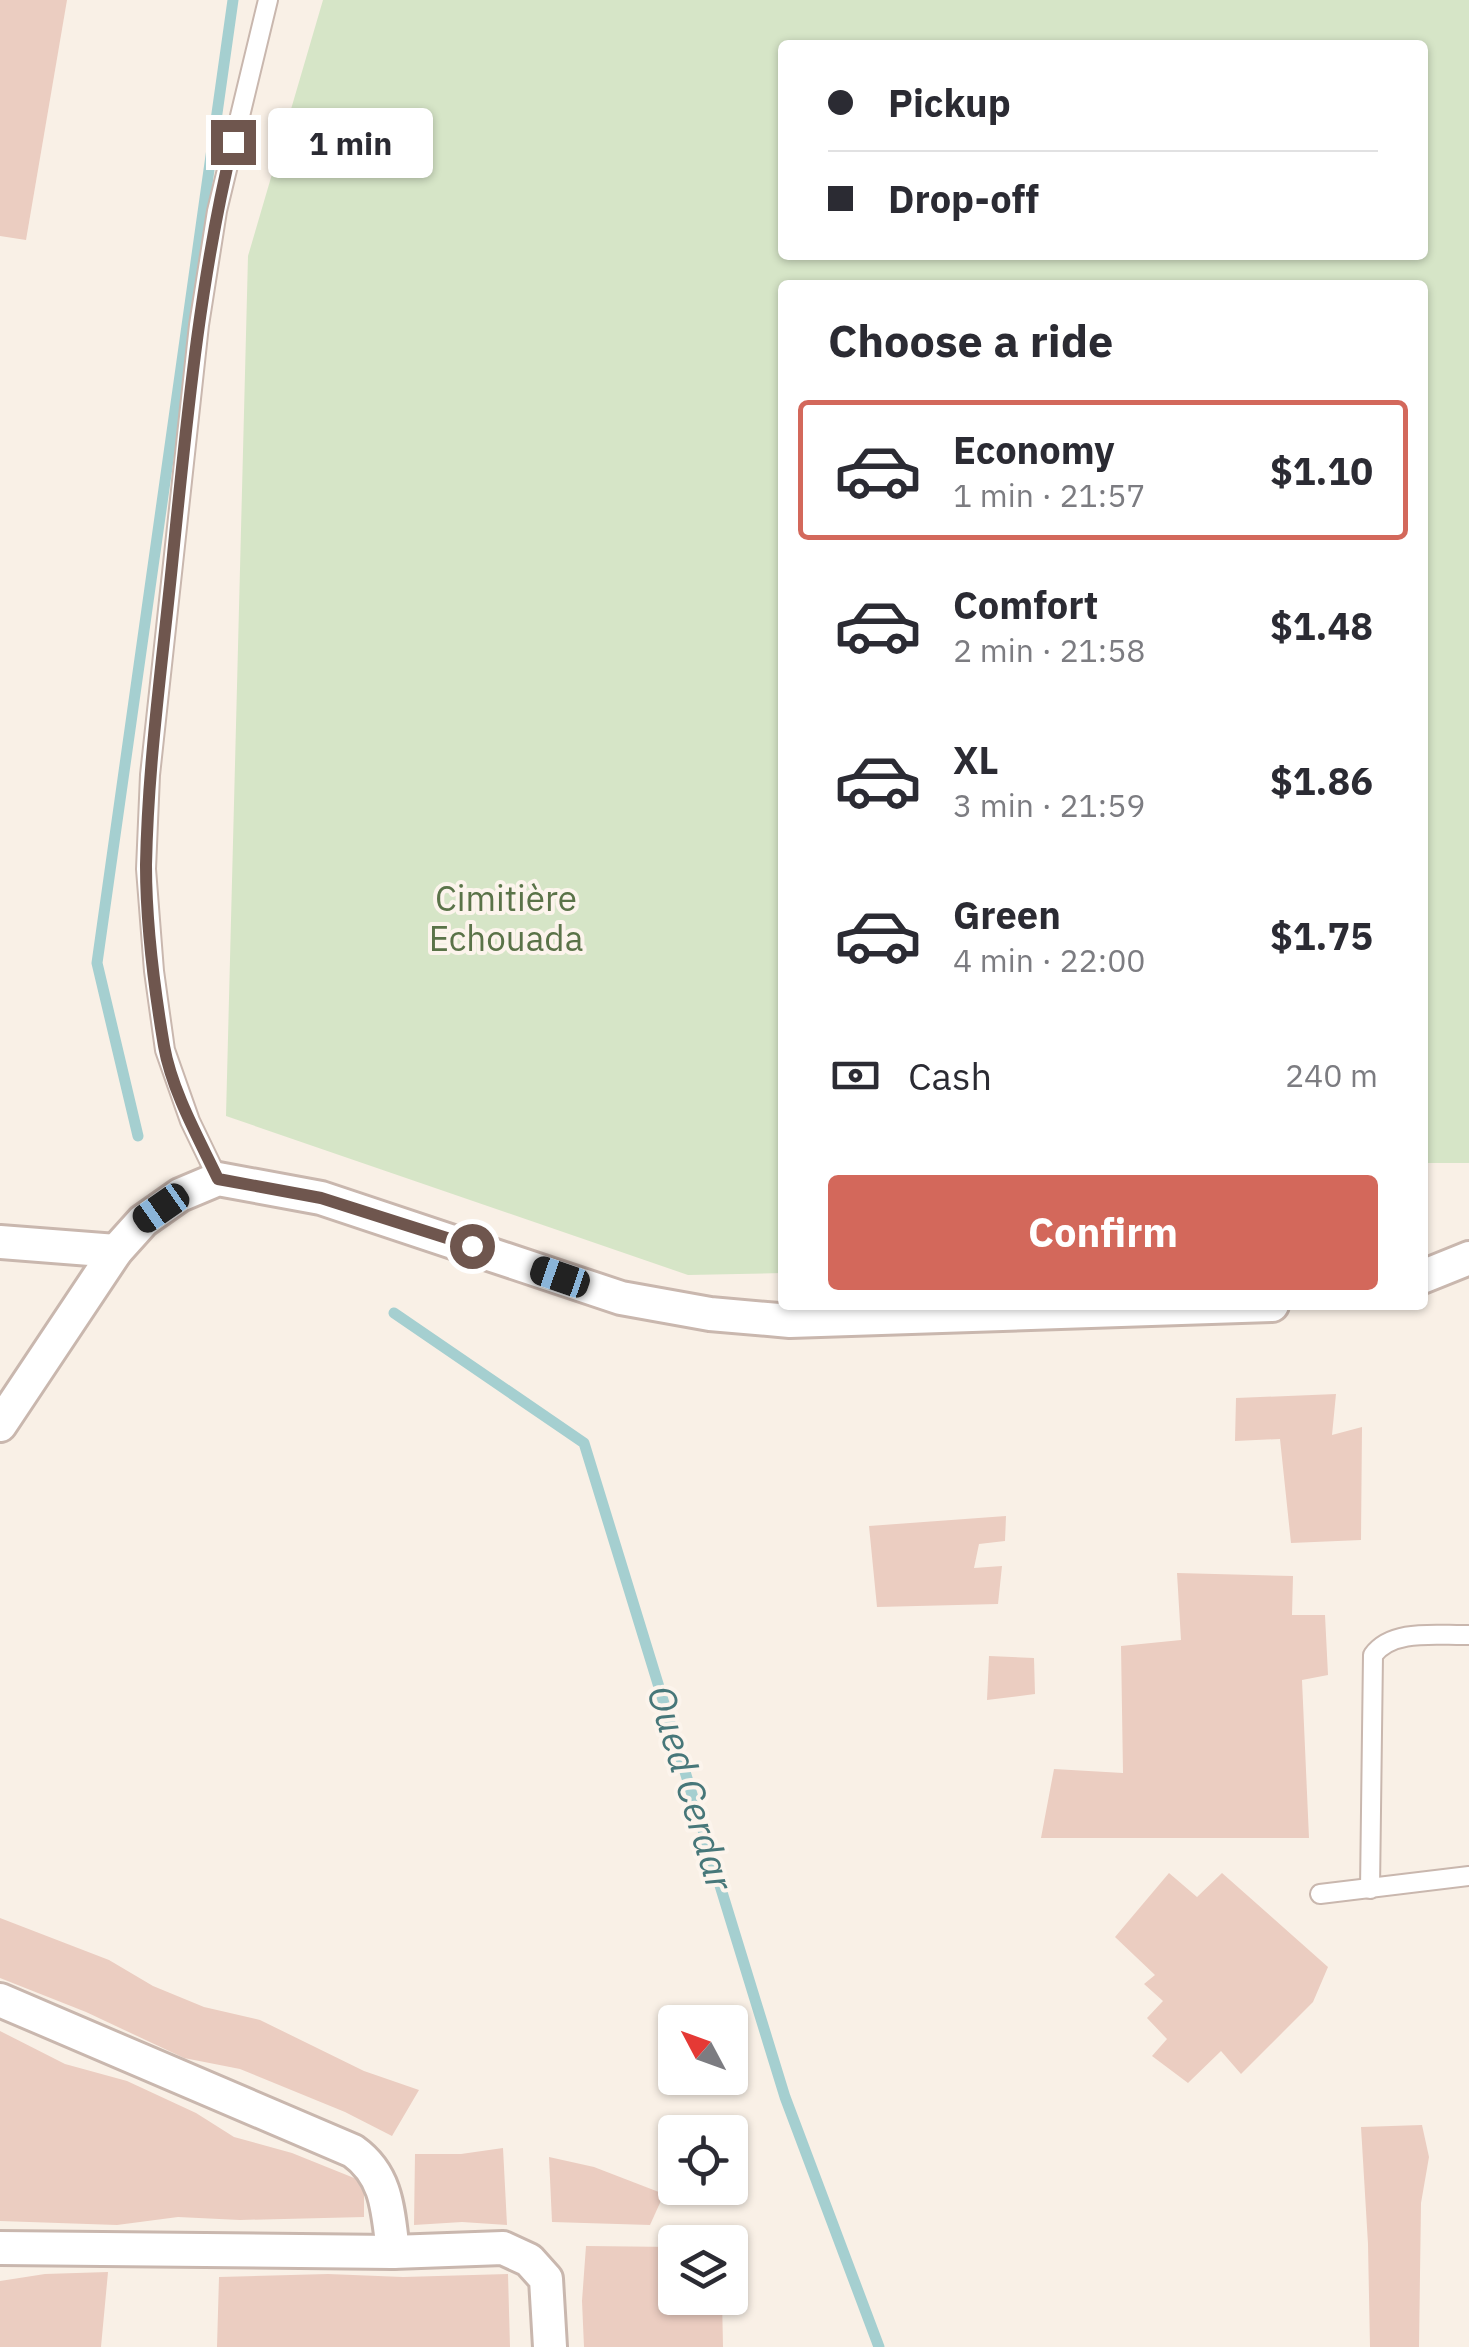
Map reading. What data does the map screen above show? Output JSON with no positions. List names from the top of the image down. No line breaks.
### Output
{"water":["Oued Cerdar"],"parks":["Cimitière Echouada"],"north":"top left","page":{"banner":["Pickup","Drop-off"],"bubble":"1 min","heading":"Choose a ride","list":[{"name":"Economy","note":"1 min · 21:57","value":"$1.10"},{"name":"Comfort","note":"2 min · 21:58","value":"$1.48"},{"name":"XL","note":"3 min · 21:59","value":"$1.86"},{"name":"Green","note":"4 min · 22:00","value":"$1.75"}],"pay":["Cash","240 m"],"buttons":"Confirm"}}
